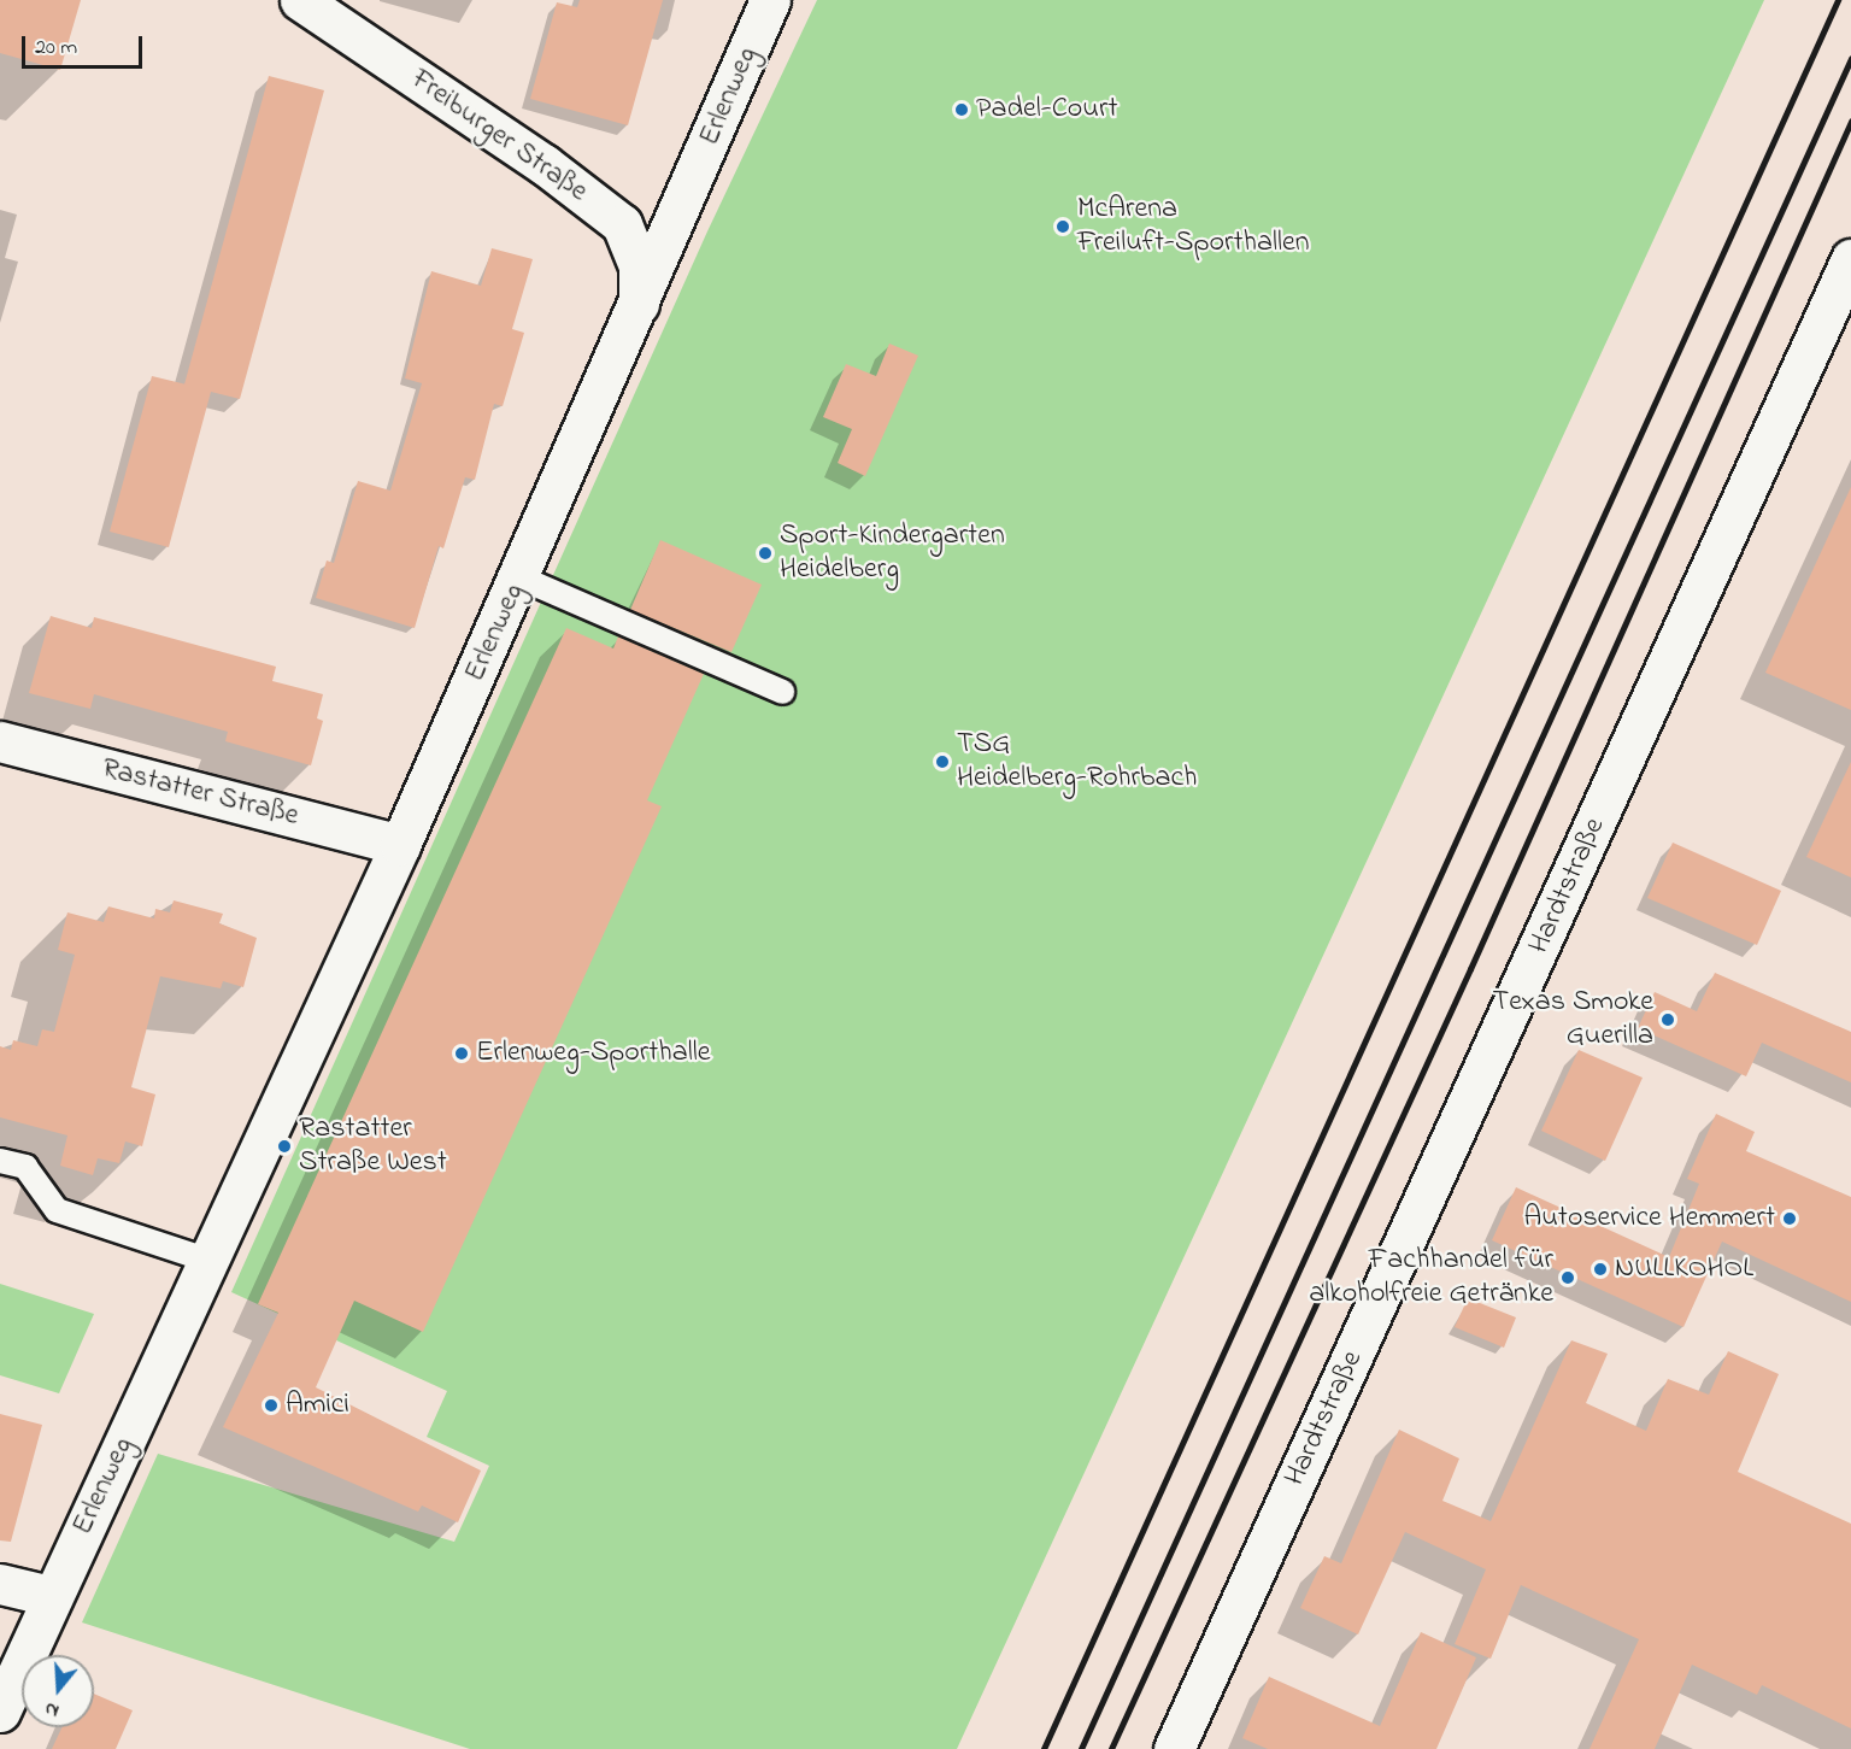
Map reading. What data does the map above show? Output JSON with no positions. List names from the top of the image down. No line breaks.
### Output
{"streets":{"street":["Erlenweg","Freiburger Straße","Rastatter Straße","Hardtstraße"]},"crossings":[["Erlenweg","Freiburger Straße"],["Erlenweg","Rastatter Straße"]],"places":["Padel-Court","McArena Freiluft-Sporthallen","Sport-Kindergarten Heidelberg","TSG Heidelberg-Rohrbach","Texas Smoke Guerilla","Erlenweg-Sporthalle","Rastatter Straße West","Autoservice Hemmert","NULLKOHOL","Fachhandel für alkoholfreie Getränke","Amici"],"scale_bar":"20 m","north":"bottom"}
